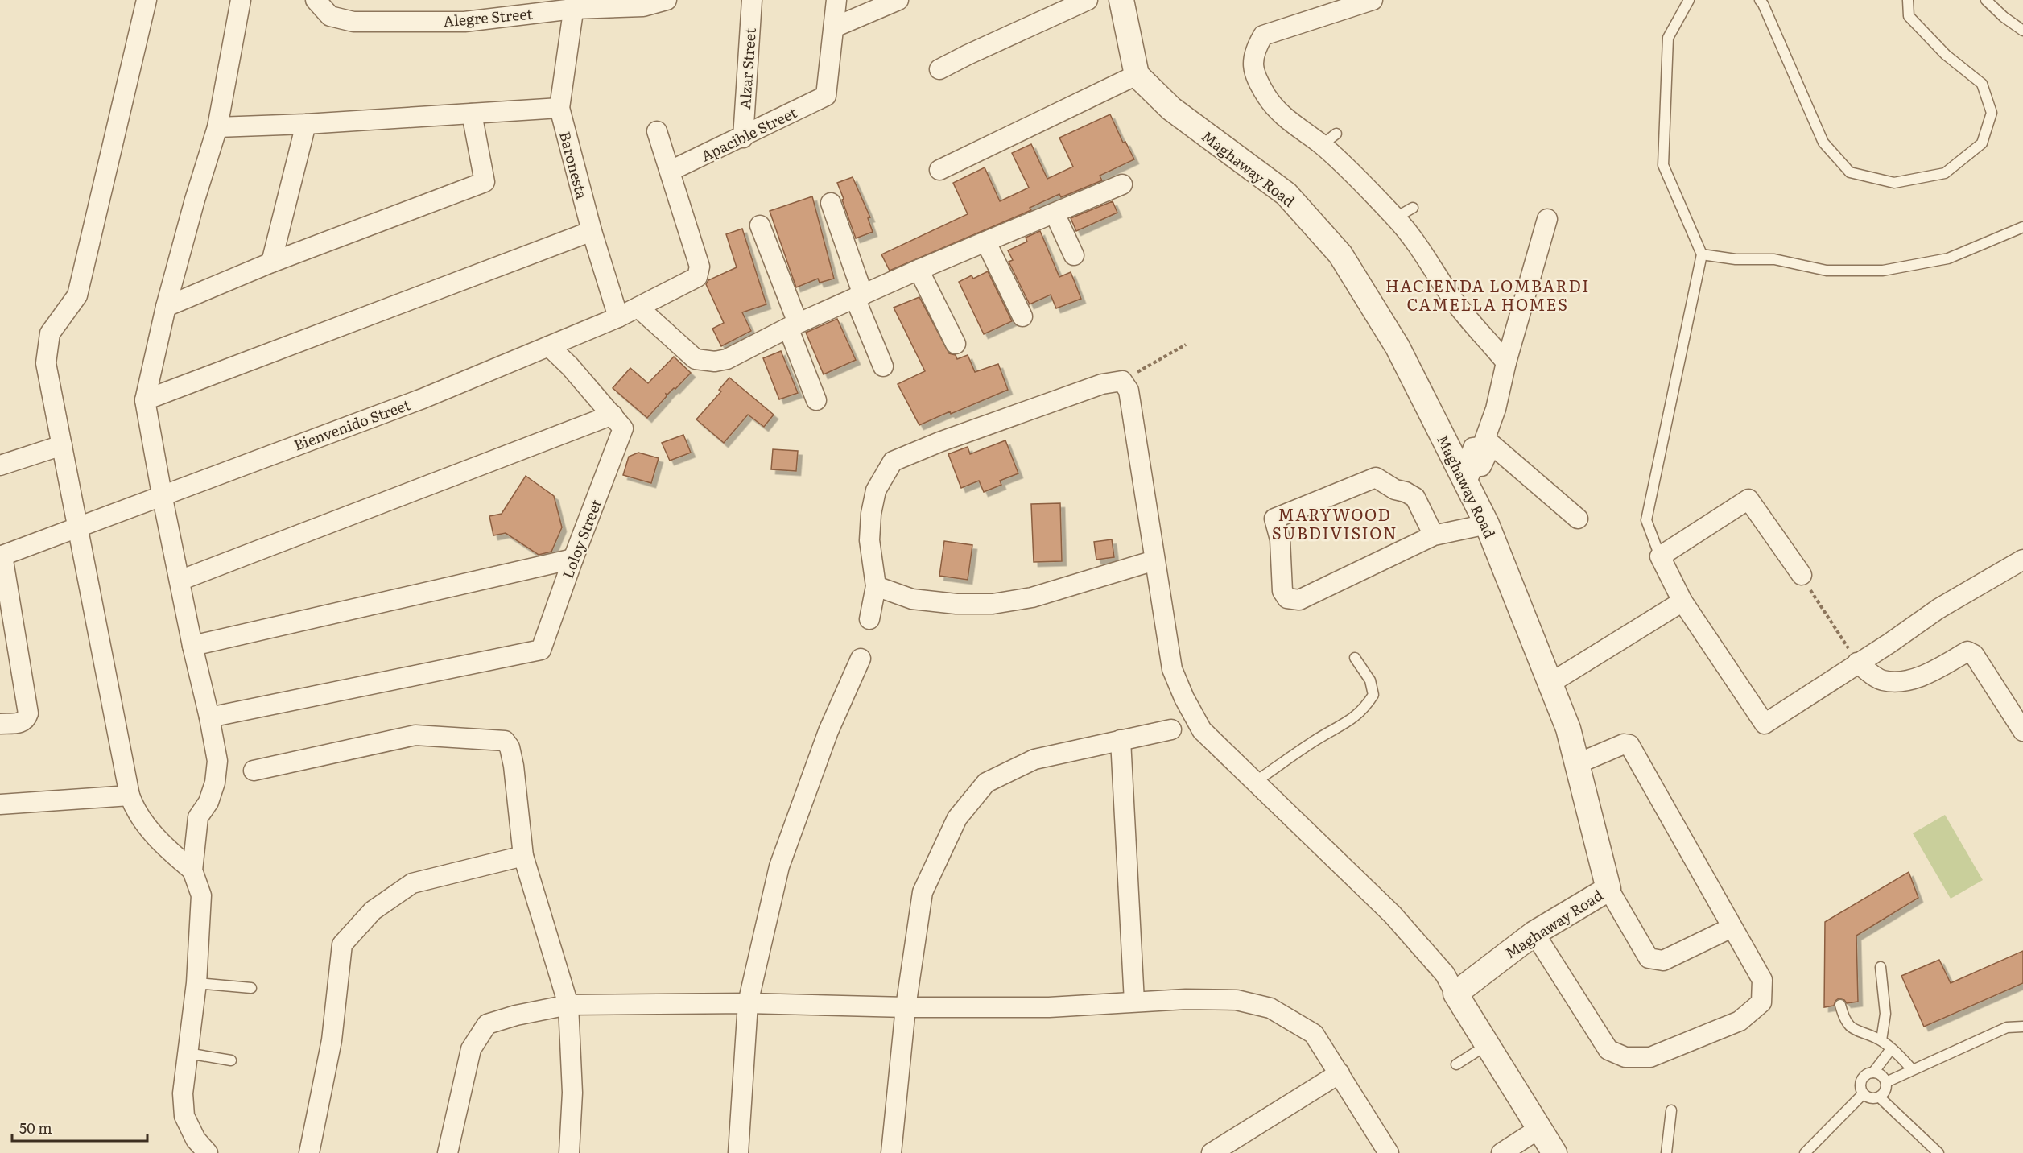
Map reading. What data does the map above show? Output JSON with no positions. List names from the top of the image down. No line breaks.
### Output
{"streets":{"street":["Alegre Street","Alzar Street","Apacible Street","Baronesta","Maghaway Road","Bienvenido Street","Loloy Street"]},"crossings":[["Alegre Street","Baronesta"],["Alzar Street","Apacible Street"],["Apacible Street","Bienvenido Street"],["Baronesta","Bienvenido Street"]],"districts":["HACIENDA LOMBARDI CAMELLA HOMES","MARYWOOD SUBDIVISION"],"scale_bar":"50 m"}
